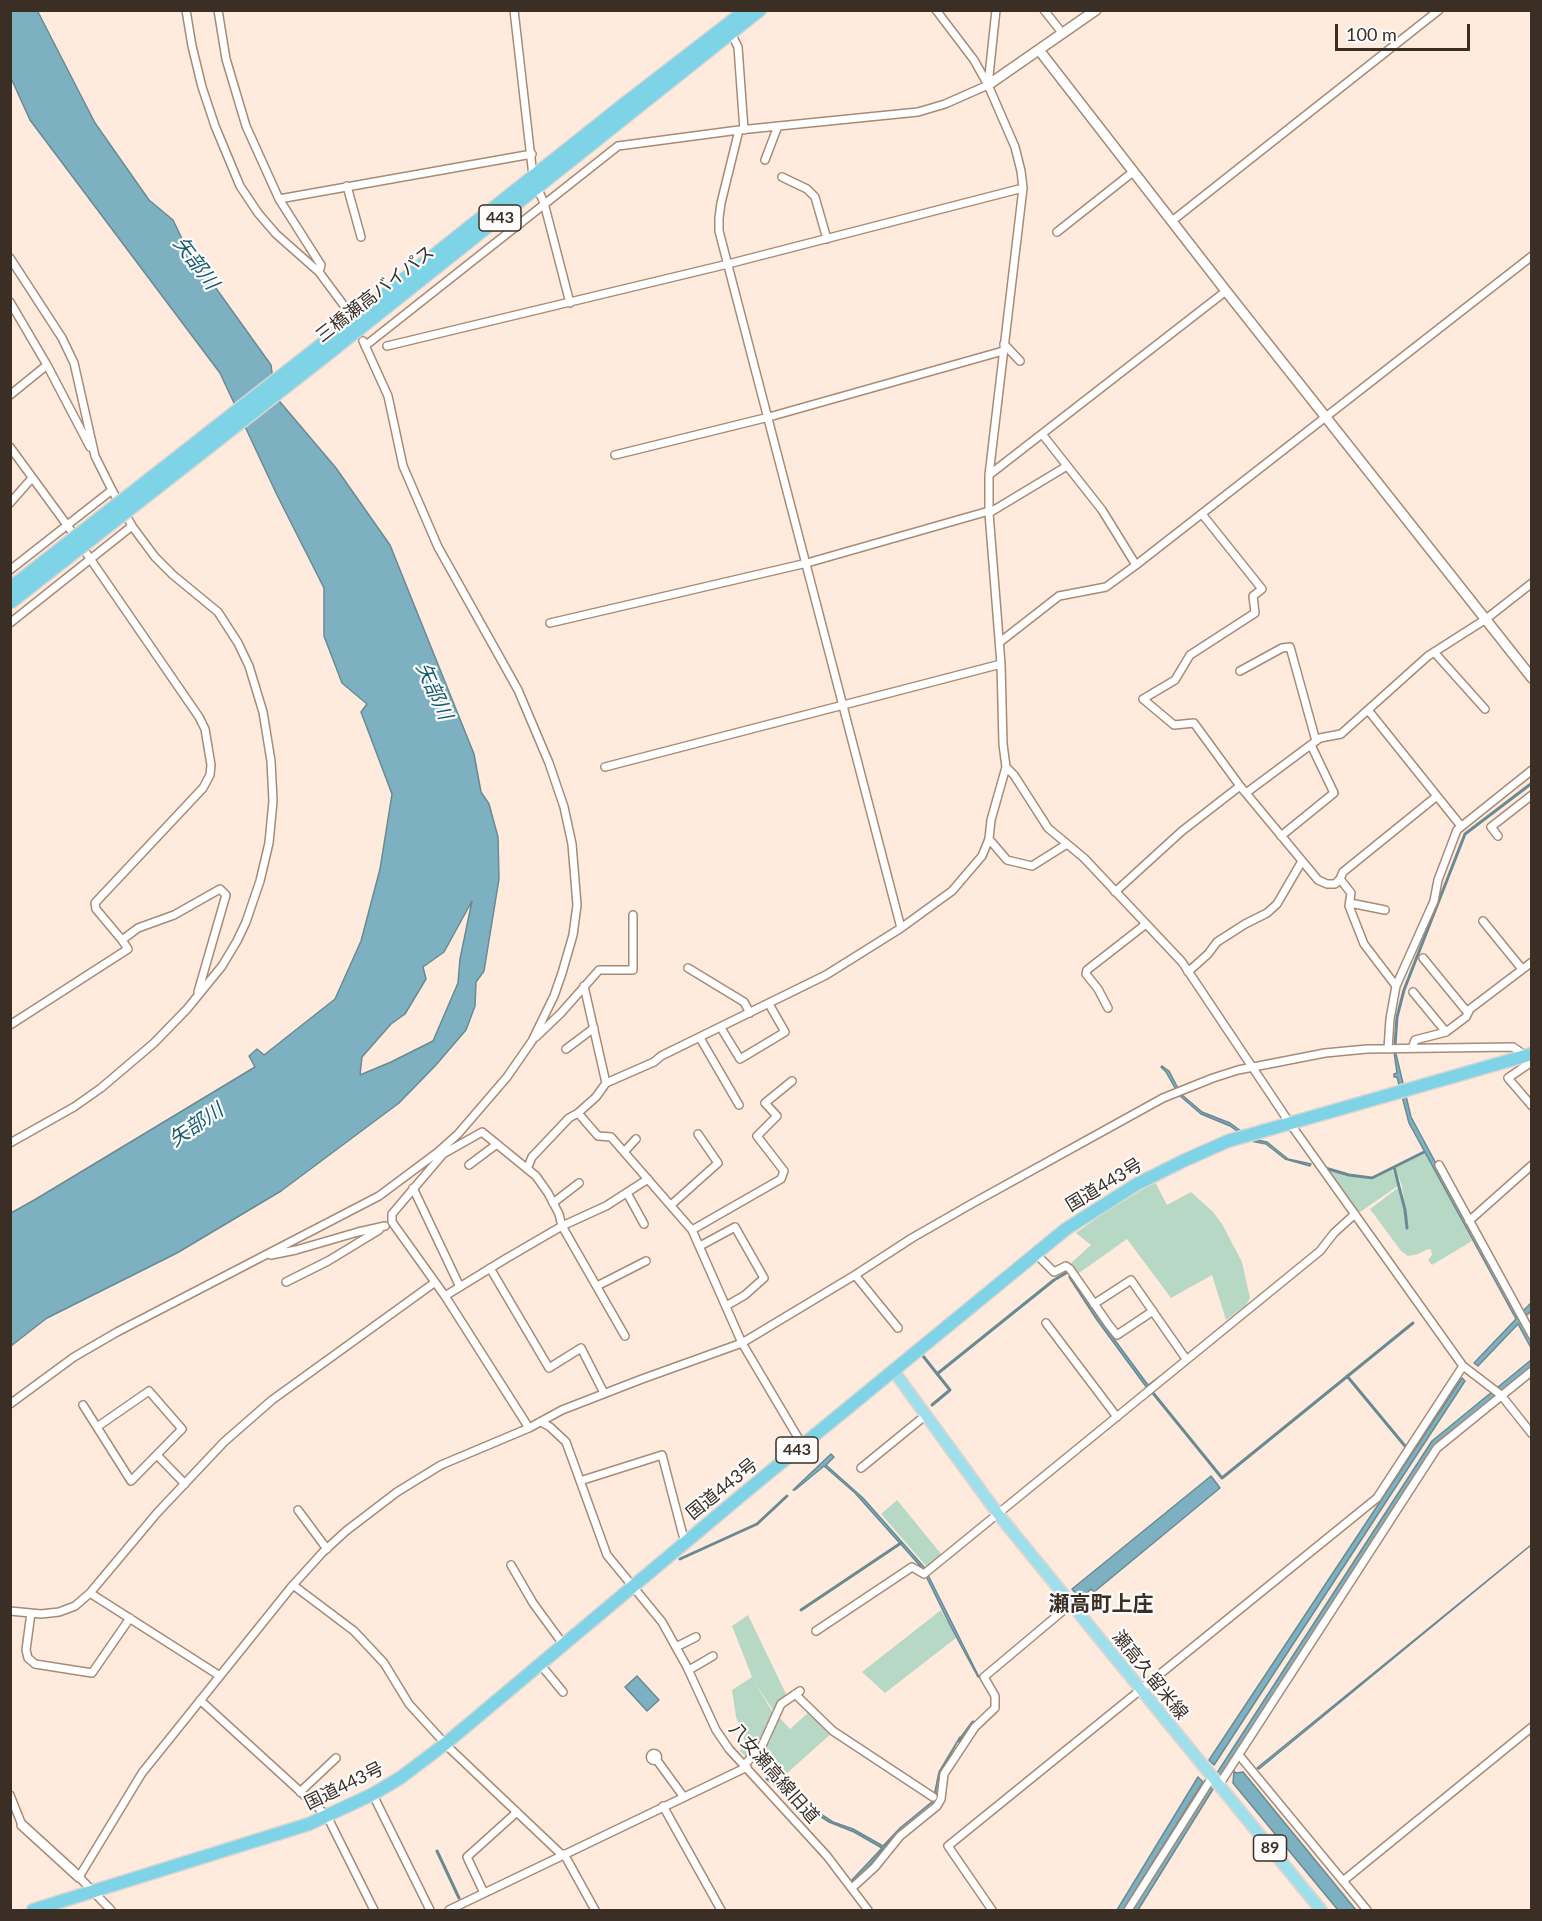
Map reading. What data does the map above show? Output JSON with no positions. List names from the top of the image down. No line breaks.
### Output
{"streets":{"highway":["443","三橋瀬高バイパス","国道443号"],"main road":["瀬高久留米線","89"],"street":["八女瀬高線旧道"]},"crossings":[["国道443号","瀬高久留米線"],["国道443号","八女瀬高線旧道"]],"districts":["瀬高町上庄"],"water":["矢部川"],"scale_bar":"100 m"}
